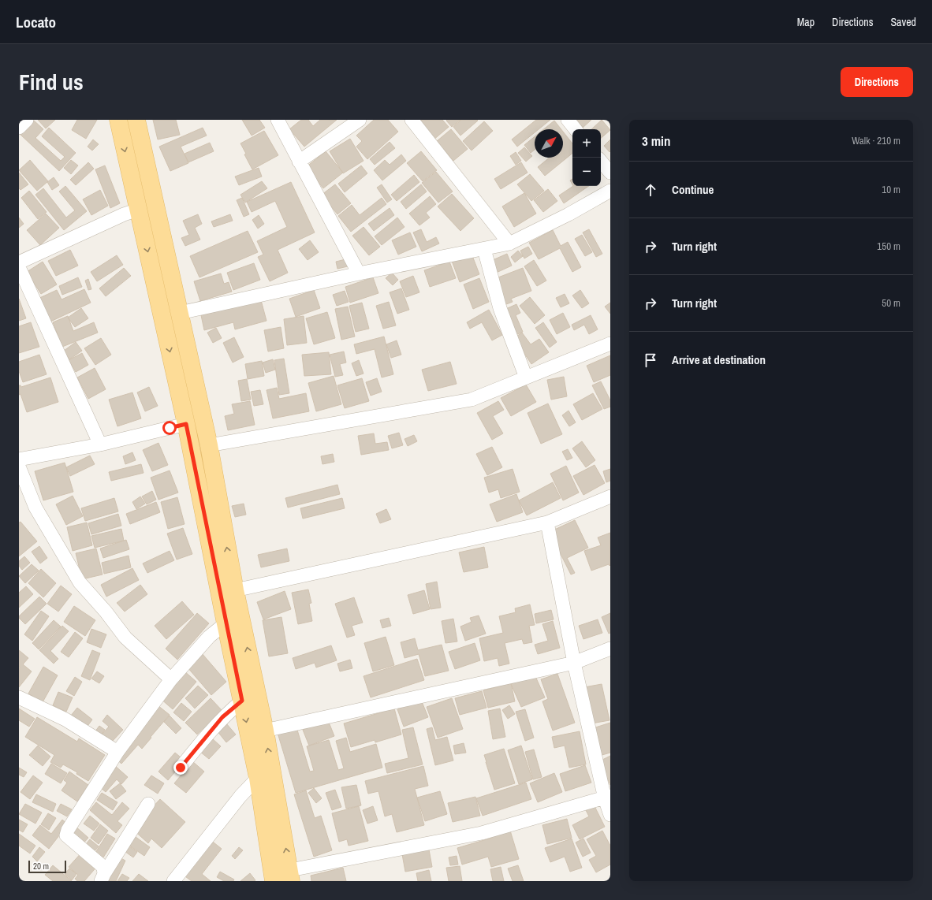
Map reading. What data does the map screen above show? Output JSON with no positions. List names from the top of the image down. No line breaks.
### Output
{"scale_bar":"20 m","north":"top right","page":{"header":"Locato","nav":["Map","Directions","Saved"],"title":"Find us","buttons":"Directions","heading":["3 min","Walk · 210 m"],"map_buttons":["+","−"],"list":[["Continue","10 m"],["Turn right","150 m"],["Turn right","50 m"],"Arrive at destination"],"scale":"20 m"}}
